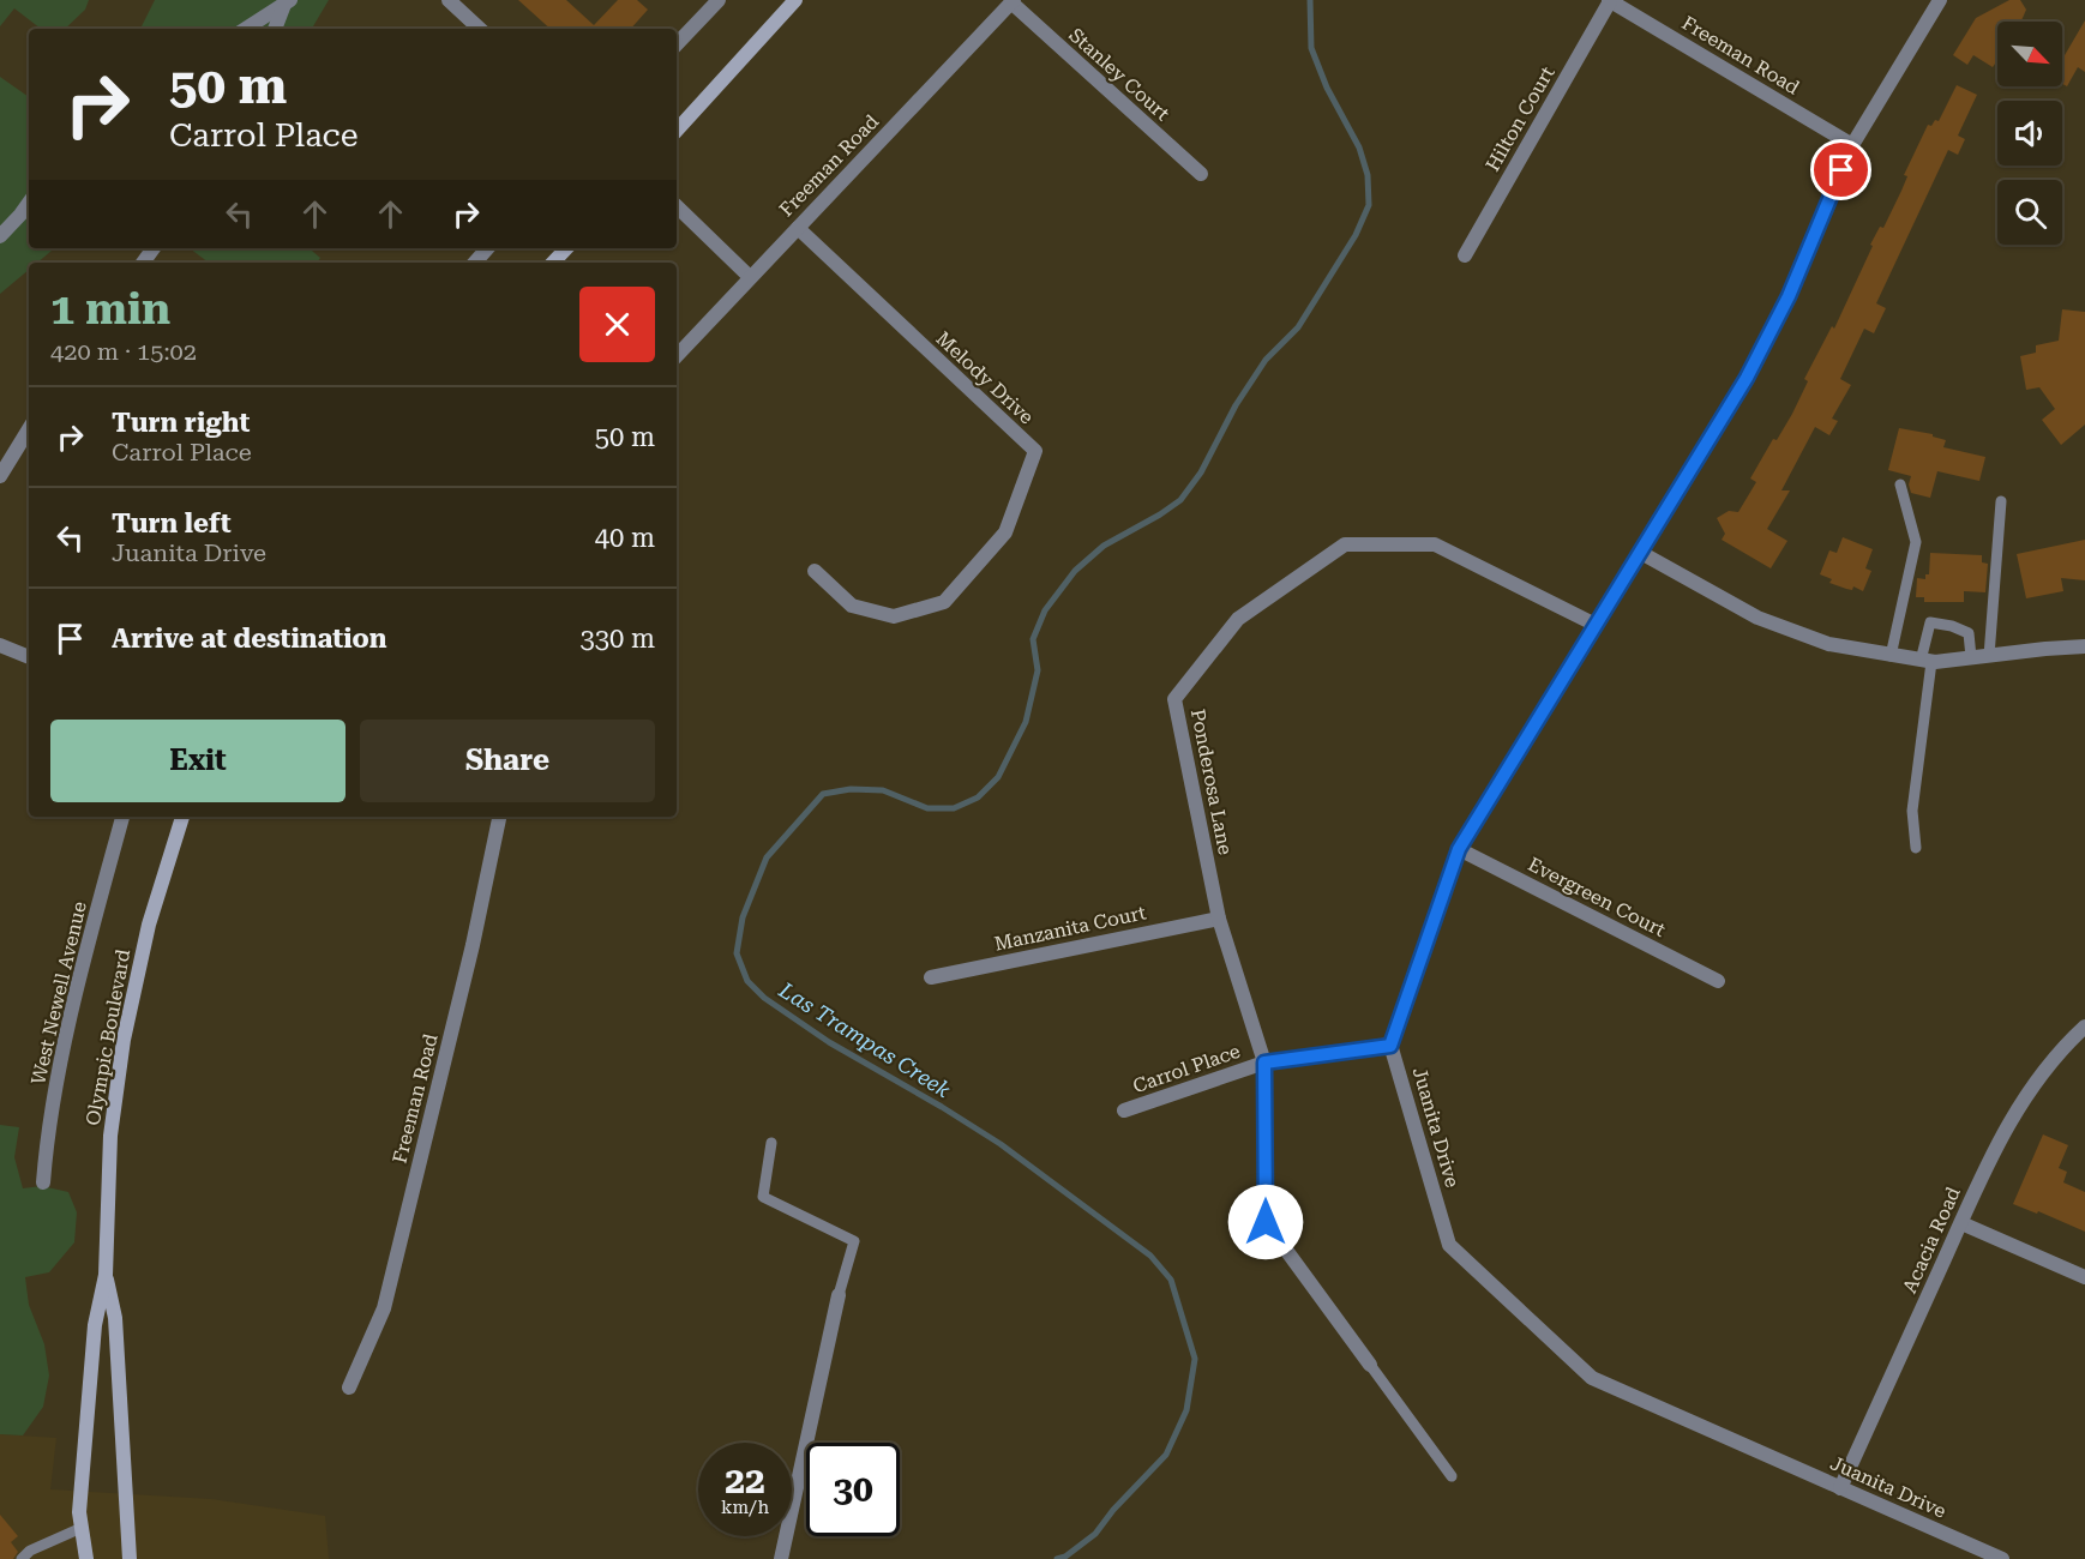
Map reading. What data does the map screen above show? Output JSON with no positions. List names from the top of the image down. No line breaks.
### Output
{"streets":{"main road":["Olympic Boulevard"],"street":["Freeman Road","Stanley Court","Hilton Court","Melody Drive","Ponderosa Lane","Evergreen Court","Manzanita Court","West Newell Avenue","Carrol Place","Juanita Drive","Acacia Road"]},"crossings":[["Freeman Road","Stanley Court"],["Freeman Road","Hilton Court"],["Freeman Road","Melody Drive"],["Ponderosa Lane","Manzanita Court"],["Ponderosa Lane","Carrol Place"],["Carrol Place","Juanita Drive"],["Juanita Drive","Acacia Road"]],"water":["Las Trampas Creek"],"north":"bottom right","page":{"turn":["50 m","Carrol Place"],"heading":["1 min","420 m · 15:02"],"list":[{"name":"Turn right","note":"Carrol Place","value":"50 m"},{"name":"Turn left","note":"Juanita Drive","value":"40 m"},{"name":"Arrive at destination","value":"330 m"}],"buttons":["Exit","Share"],"speed":"22 km/h","limit":"30"}}
